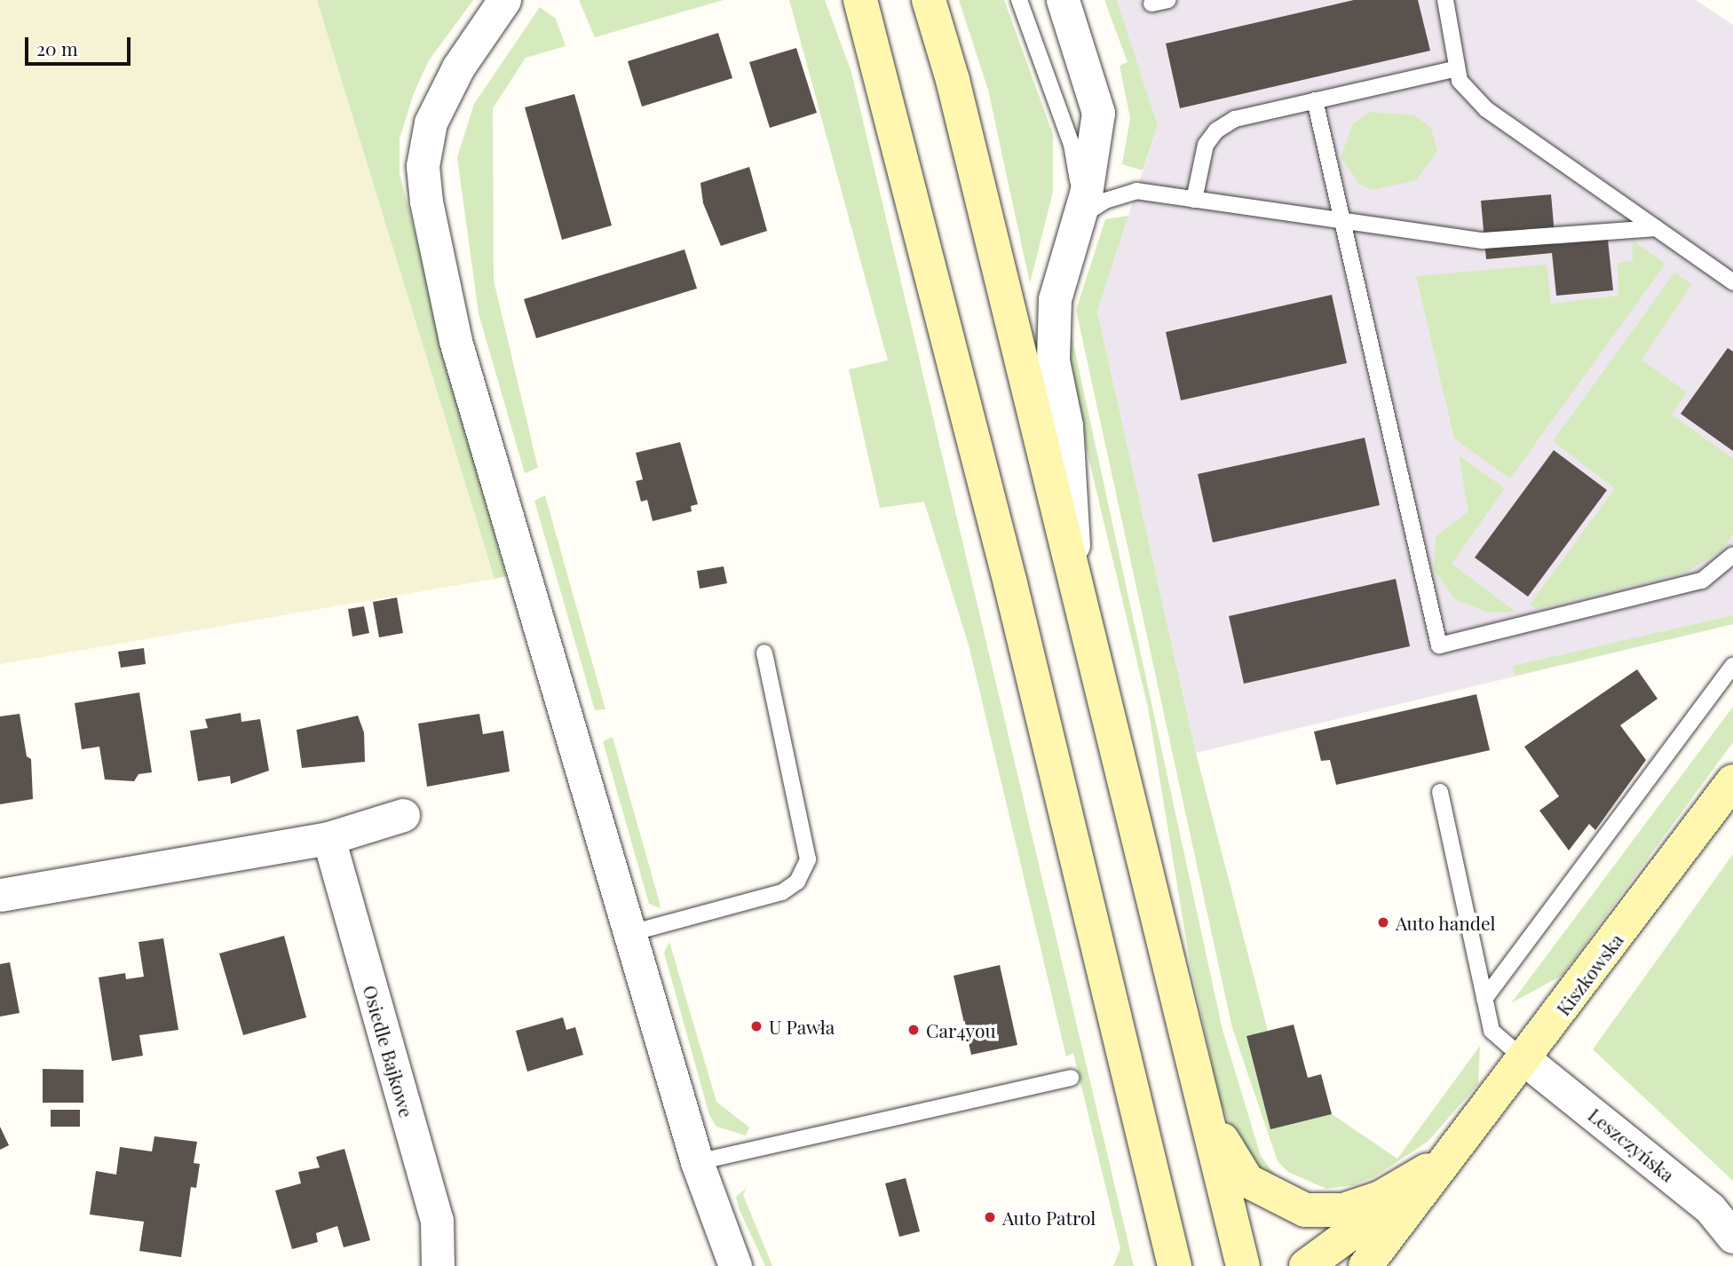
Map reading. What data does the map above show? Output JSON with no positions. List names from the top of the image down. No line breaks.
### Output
{"streets":{"main road":["Kiszkowska"],"street":["Osiedle Bajkowe","Leszczyńska"]},"crossings":[["Kiszkowska","Leszczyńska"]],"places":["Auto handel","U Pawła","Car4you","Auto Patrol"],"scale_bar":"20 m"}
